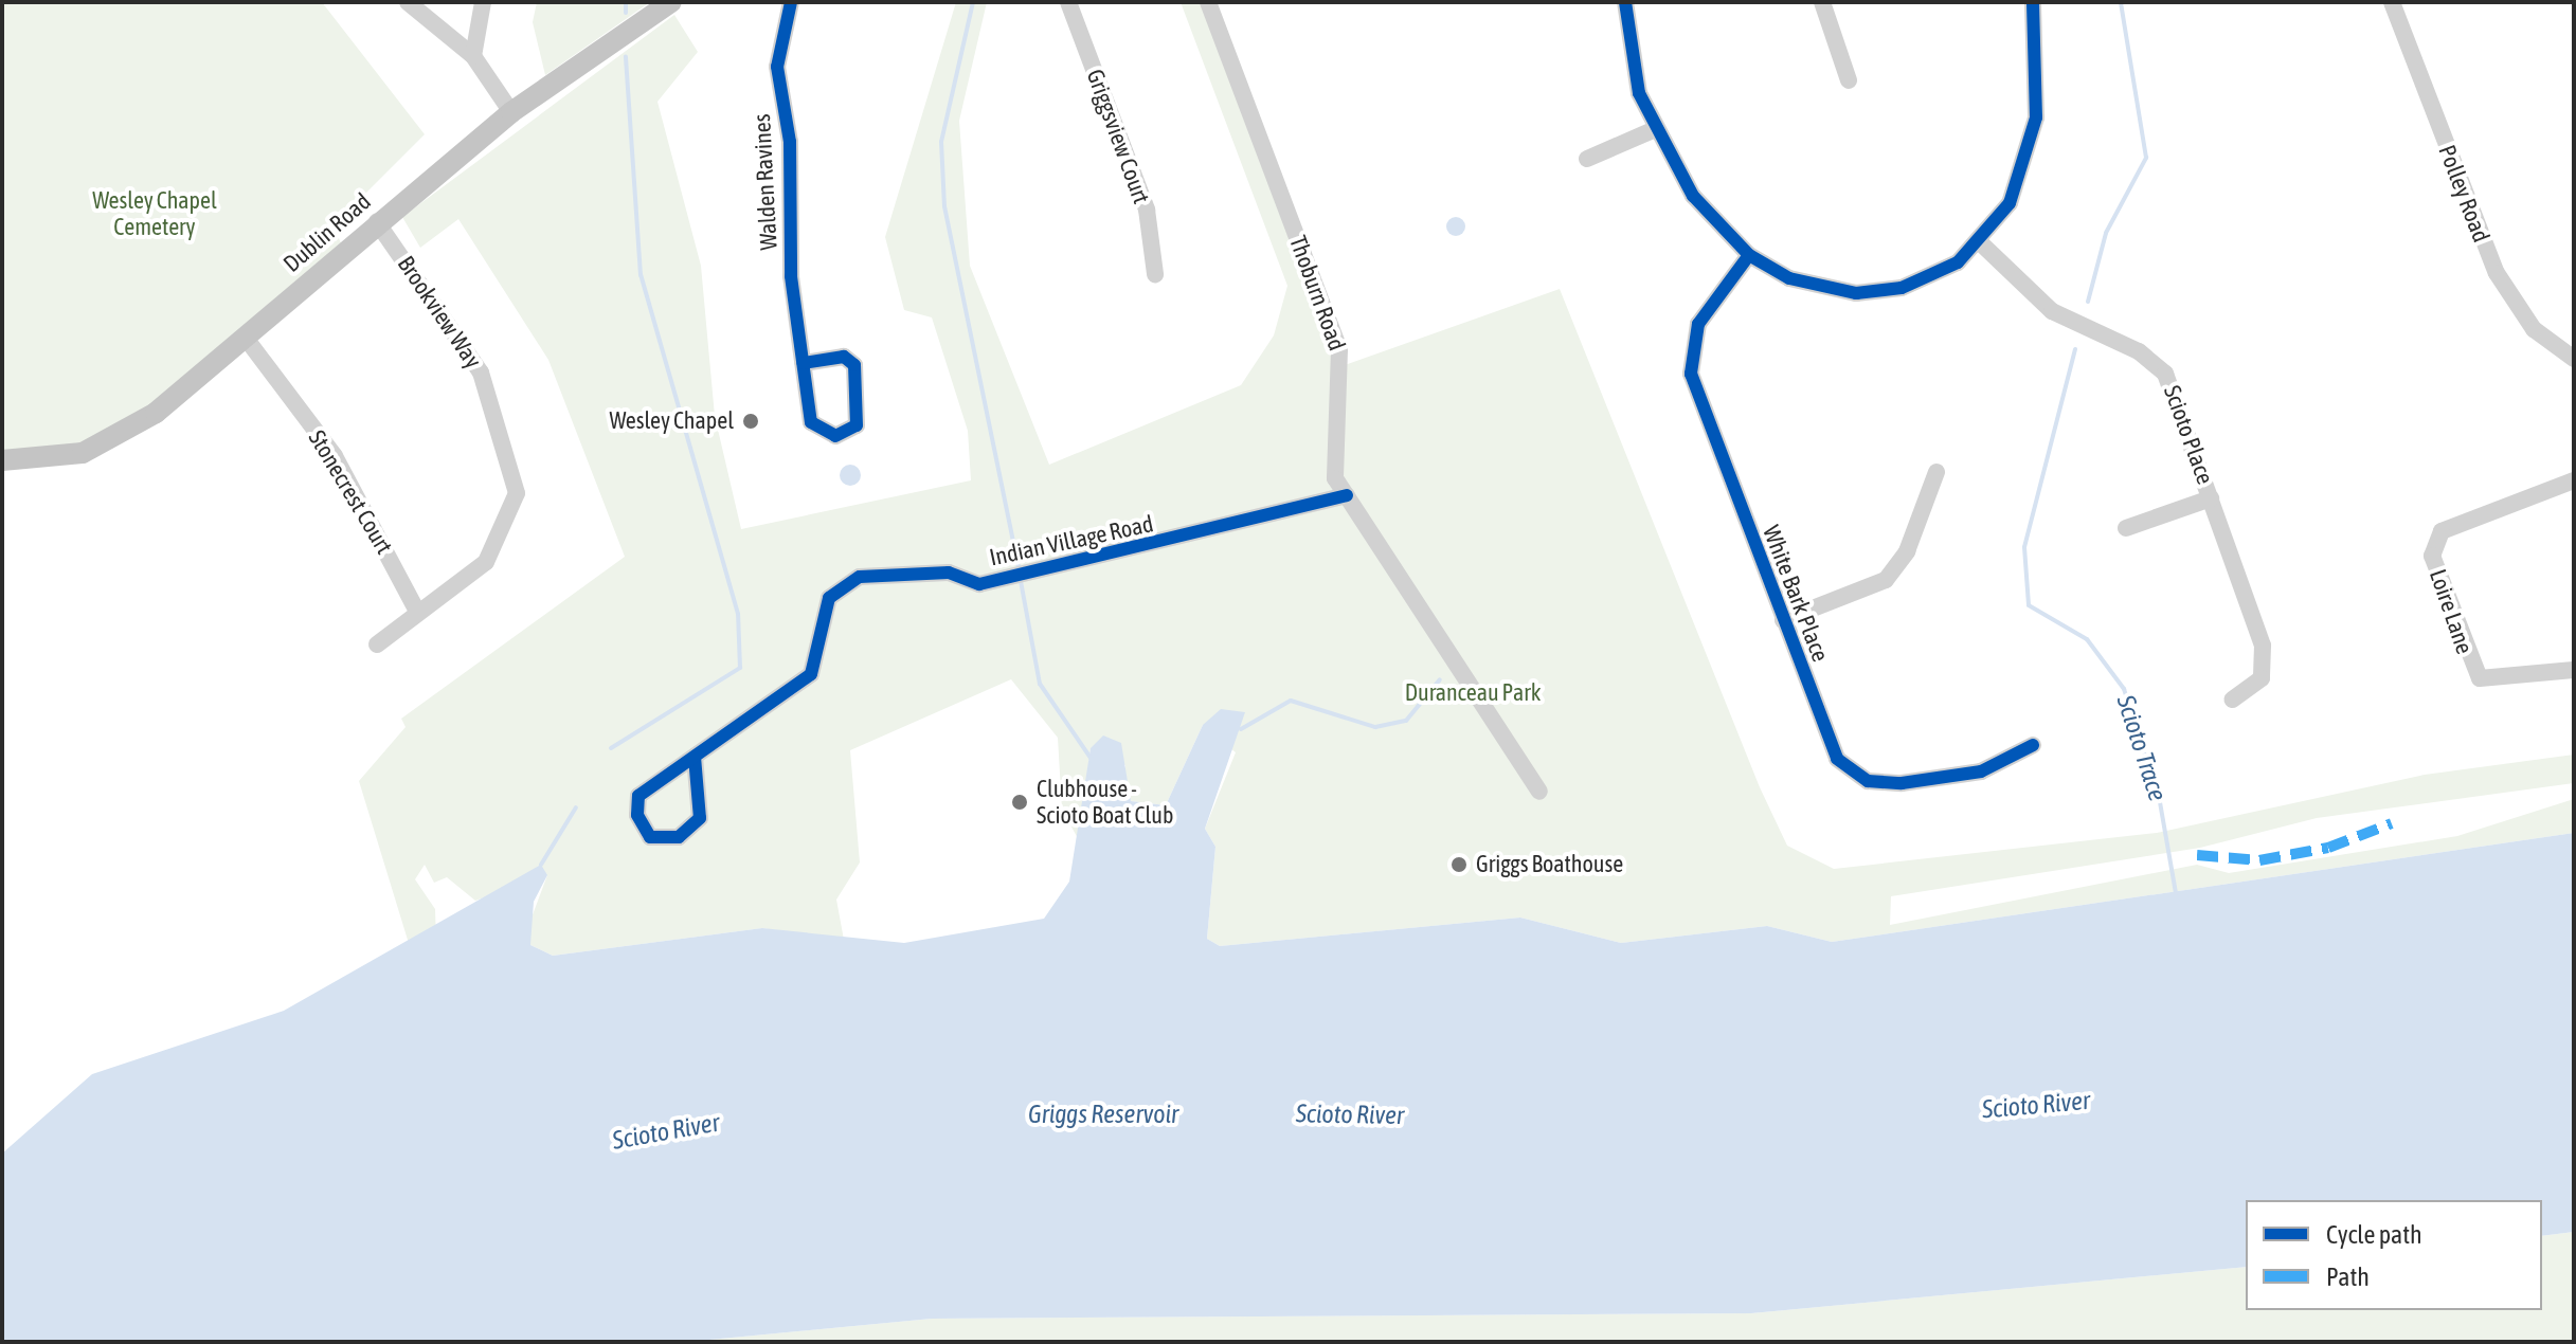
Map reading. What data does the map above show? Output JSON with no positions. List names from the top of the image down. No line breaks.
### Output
{"streets":{"main road":["Dublin Road"],"street":["Griggsview Court","Walden Ravines","Polley Road","Thoburn Road","Brookview Way","Scioto Place","Stonecrest Court","Indian Village Road","White Bark Place","Loire Lane"]},"crossings":[["Dublin Road","Brookview Way"],["Dublin Road","Stonecrest Court"],["Thoburn Road","Indian Village Road"],["Brookview Way","Stonecrest Court"]],"water":["Scioto Trace","Scioto River","Griggs Reservoir"],"parks":["Wesley Chapel Cemetery","Duranceau Park"],"places":["Wesley Chapel","Clubhouse - Scioto Boat Club","Griggs Boathouse"],"legend":["Cycle path","Path"]}
